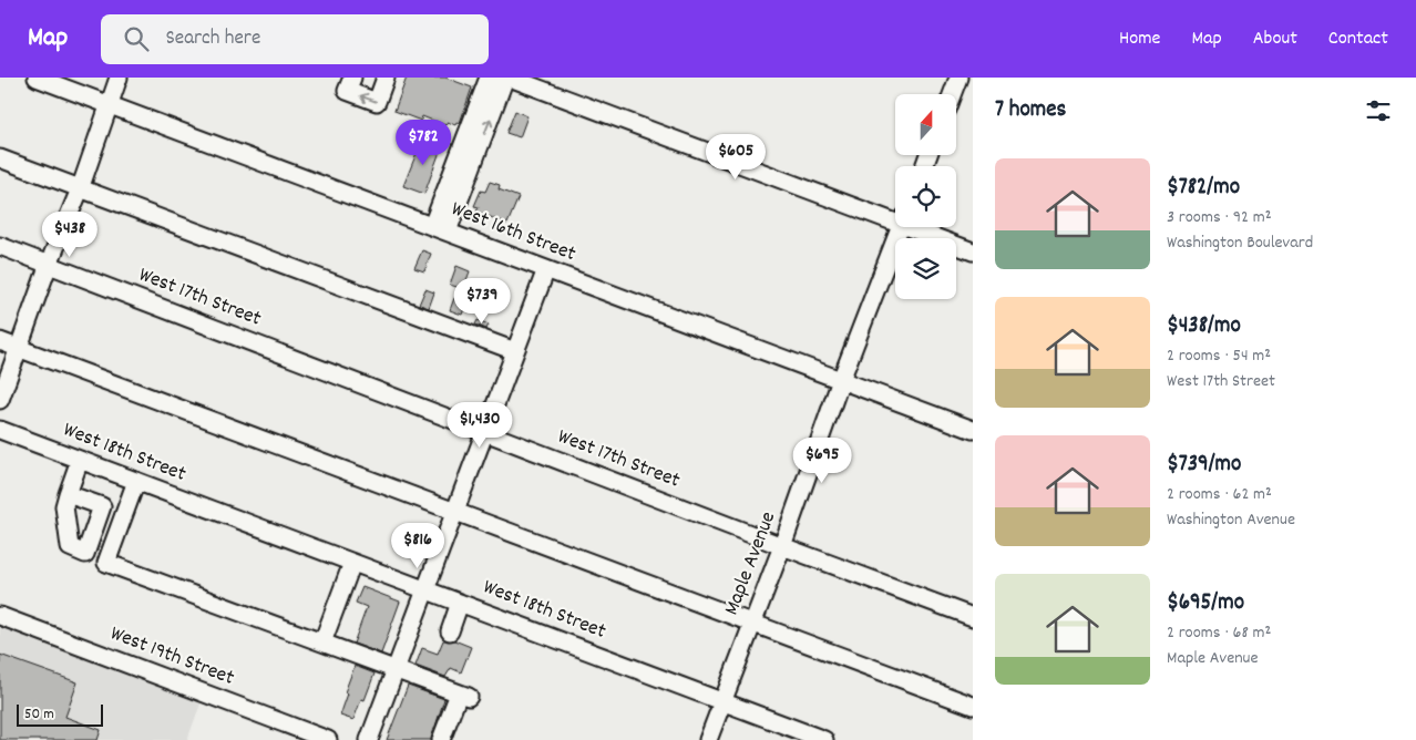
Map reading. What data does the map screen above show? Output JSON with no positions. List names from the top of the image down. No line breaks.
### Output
{"streets":{"street":["West 16th Street","West 17th Street","West 18th Street","Maple Avenue","West 19th Street"]},"crossings":[["West 16th Street","Maple Avenue"],["West 17th Street","Maple Avenue"],["West 18th Street","Maple Avenue"]],"scale_bar":"50 m","north":"top","page":{"header":"Map","search":"Search here","nav":["Home","Map","About","Contact"],"heading":"7 homes","price":["$782","$605","$438","$739","$1,430","$695","$816"],"list":[{"name":"$782/mo","note":"3 rooms · 92 m² · Washington Boulevard"},{"name":"$438/mo","note":"2 rooms · 54 m² · West 17th Street"},{"name":"$739/mo","note":"2 rooms · 62 m² · Washington Avenue"},{"name":"$695/mo","note":"2 rooms · 68 m² · Maple Avenue"}],"scale":"50 m"}}
